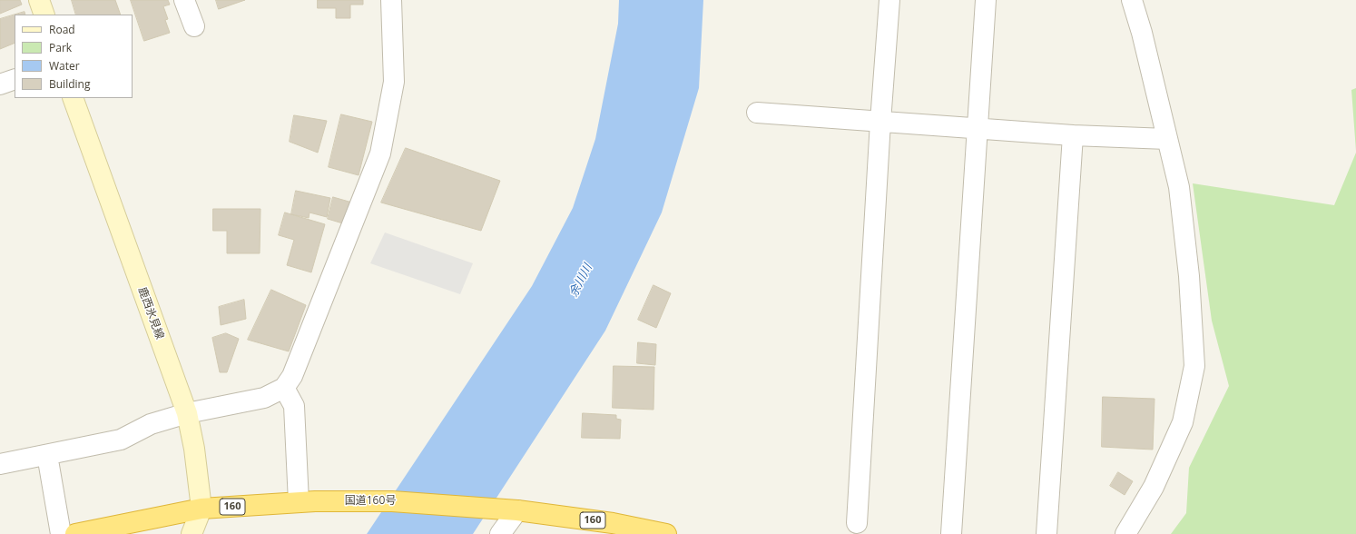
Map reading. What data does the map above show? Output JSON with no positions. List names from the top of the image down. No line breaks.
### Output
{"streets":{"highway":["国道160号","160"],"main road":["鹿西氷見線"]},"crossings":[["鹿西氷見線","国道160号"]],"water":["余川川"],"legend":["Road","Park","Water","Building"]}
